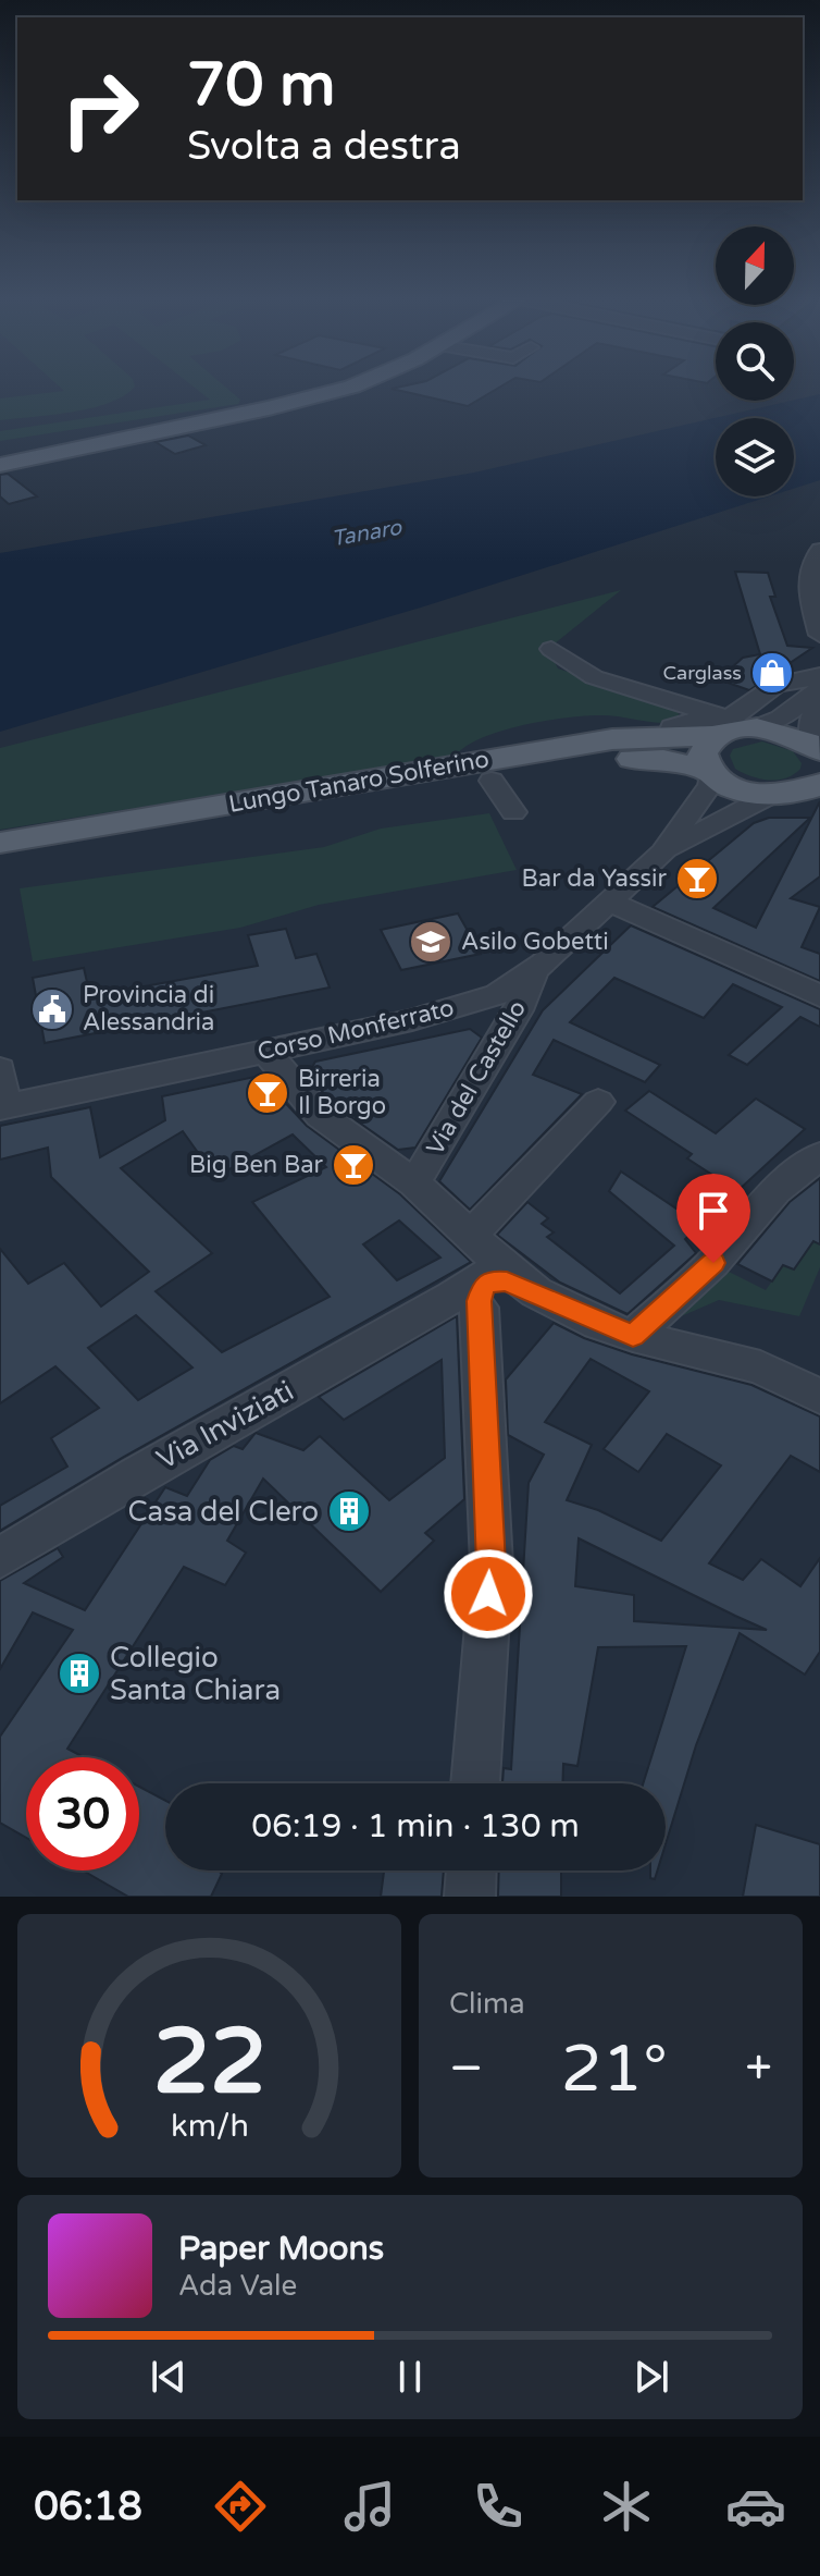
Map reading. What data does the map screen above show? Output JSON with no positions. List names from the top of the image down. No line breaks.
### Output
{"streets":{"main road":["Lungo Tanaro Solferino"],"street":["Corso Monferrato","Via del Castello","Via Inviziati"]},"crossings":[["Lungo Tanaro Solferino","Corso Monferrato"],["Corso Monferrato","Via del Castello"]],"water":["Tanaro"],"places":{"shop":["Carglass"],"bar":["Bar da Yassir","Birreria Il Borgo","Big Ben Bar"],"school or university":["Asilo Gobetti"],"public building":["Provincia di Alessandria"],"building":["Casa del Clero","Collegio Santa Chiara"]},"north":"top","page":{"turn":["70 m","Svolta a destra"],"limit":"30","trip":"06:19 · 1 min · 130 m","tile":"Clima","heat":["−","21°","+"],"song":["Paper Moons","Ada Vale"],"tabs":"06:18","gauge":["22","km/h"]}}
